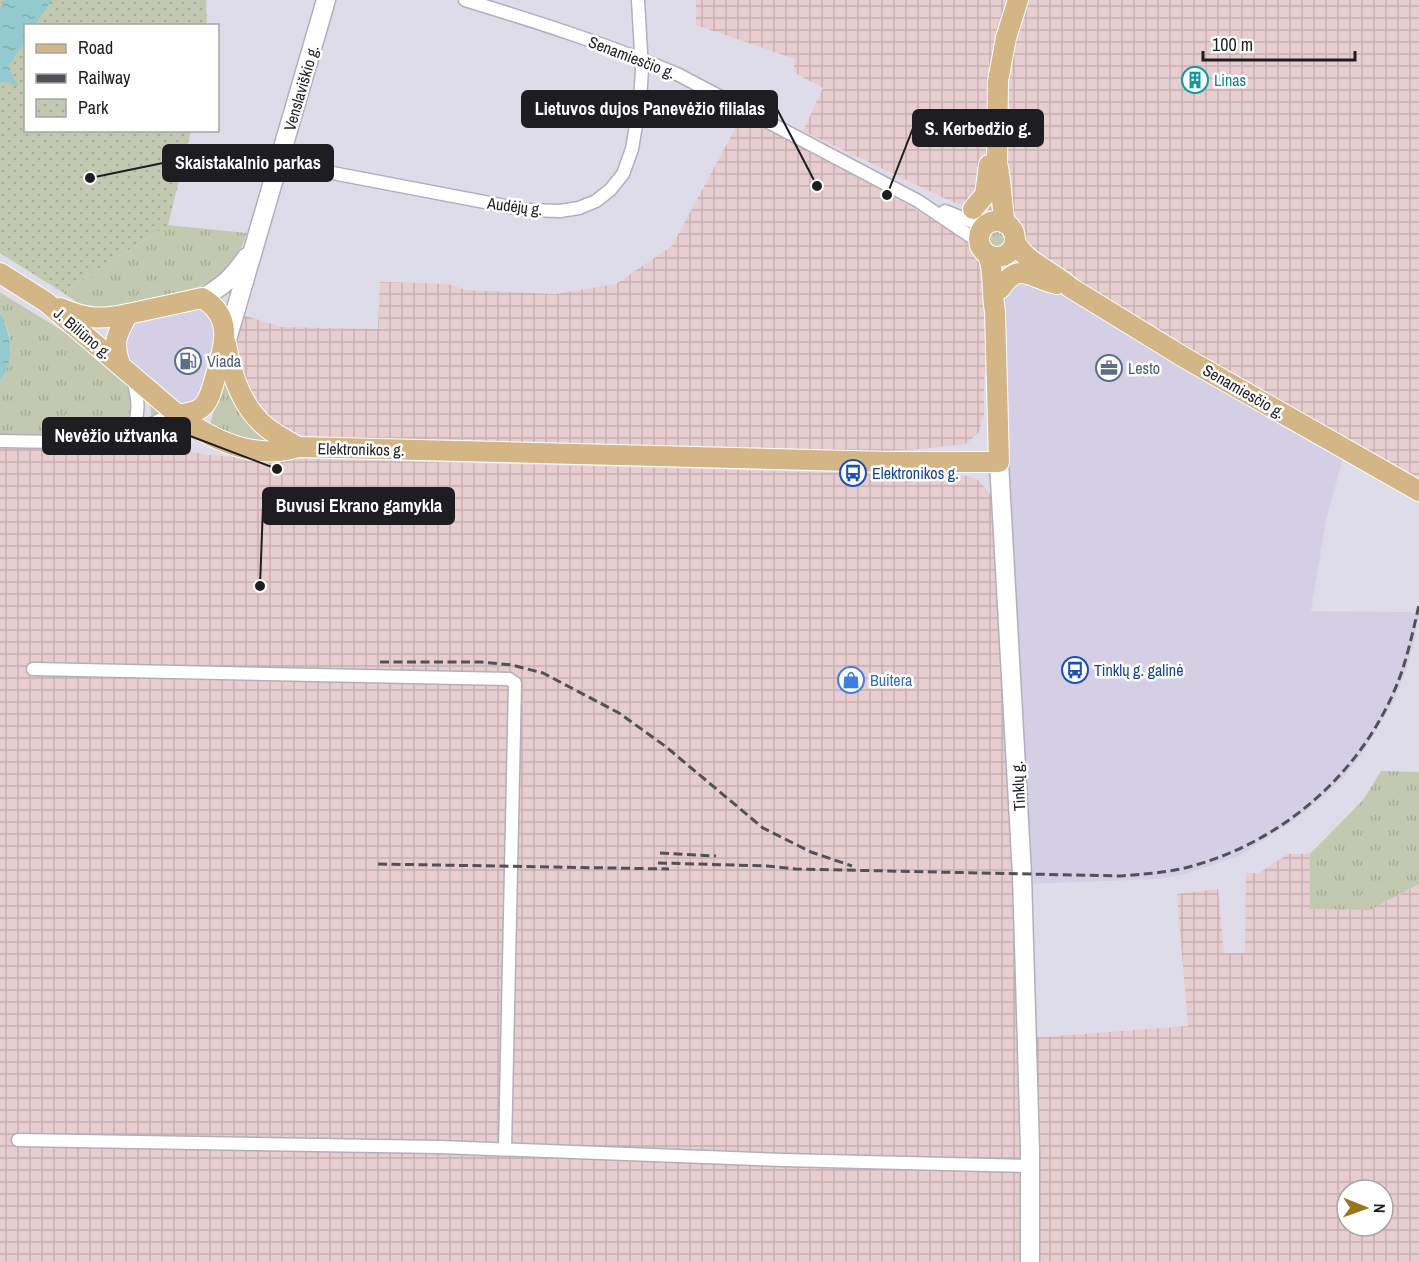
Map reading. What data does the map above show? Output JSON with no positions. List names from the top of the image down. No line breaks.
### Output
{"streets":{"main road":["Senamiesčio g.","Venslaviškio g.","J. Biliūno g.","Elektronikos g.","Tinklų g."],"street":["Audėjų g."]},"crossings":[["Senamiesčio g.","Audėjų g."],["Senamiesčio g.","Tinklų g."],["Venslaviškio g.","Audėjų g."],["Venslaviškio g.","J. Biliūno g."],["Venslaviškio g.","Elektronikos g."],["J. Biliūno g.","Elektronikos g."],["Elektronikos g.","Tinklų g."]],"places":{"building":["Linas"],"other":["Skaistakalnio parkas","Lietuvos dujos Panevėžio filialas","S. Kerbedžio g.","Nevėžio užtvanka","Buvusi Ekrano gamykla"],"fuel station":["Viada"],"office":["Lesto"],"bus stop":["Elektronikos g.","Tinklų g. galinė"],"shop":["Buitera"]},"legend":["Road","Railway","Park"],"scale_bar":"100 m","north":"right"}
